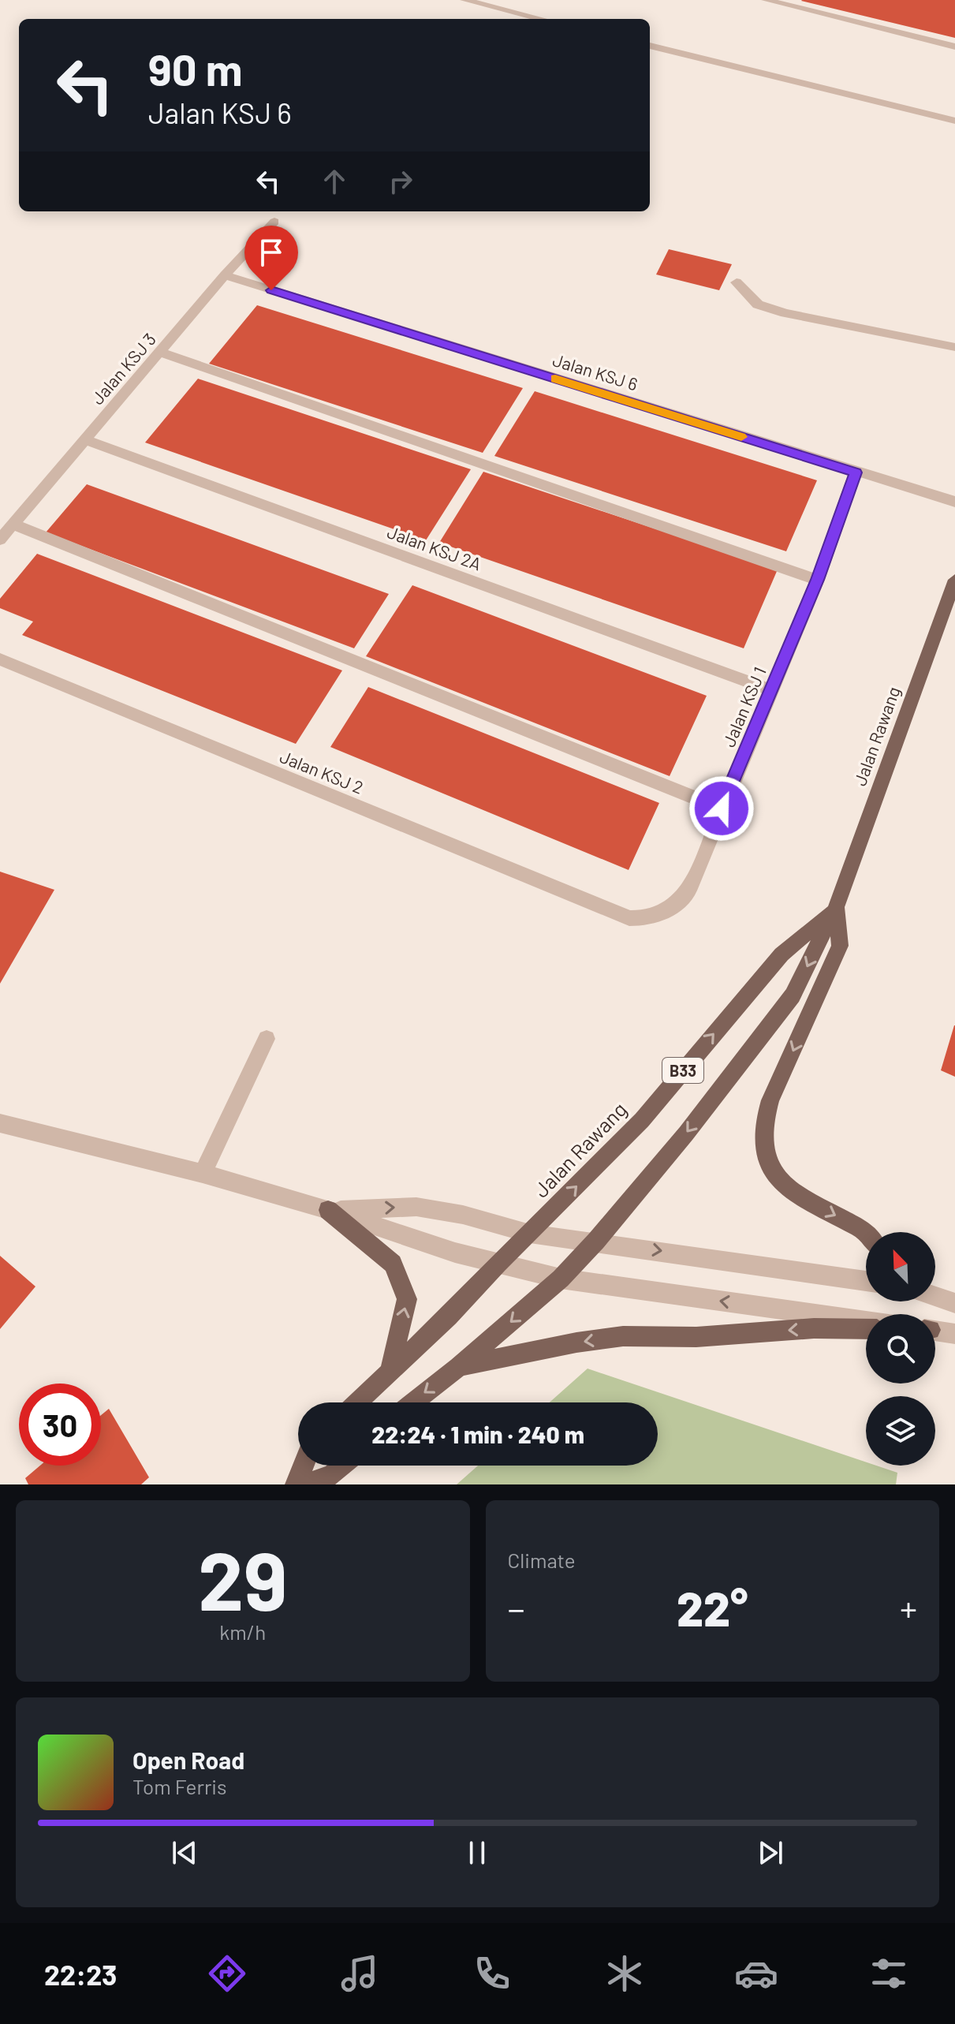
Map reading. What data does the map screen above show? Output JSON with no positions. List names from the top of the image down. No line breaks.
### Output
{"streets":{"main road":["Jalan Rawang","B33"],"street":["Jalan KSJ 3","Jalan KSJ 6","Jalan KSJ 2A","Jalan KSJ 1","Jalan KSJ 2"]},"crossings":[["Jalan KSJ 3","Jalan KSJ 6"],["Jalan KSJ 3","Jalan KSJ 2A"],["Jalan KSJ 6","Jalan KSJ 1"],["Jalan KSJ 2A","Jalan KSJ 1"],["Jalan KSJ 1","Jalan KSJ 2"]],"north":"top left","page":{"turn":["90 m","Jalan KSJ 6"],"limit":"30","trip":"22:24 · 1 min · 240 m","tile":[["29","km/h"],"Climate"],"heat":["−","22°","+"],"song":["Open Road","Tom Ferris"],"tabs":"22:23"}}
